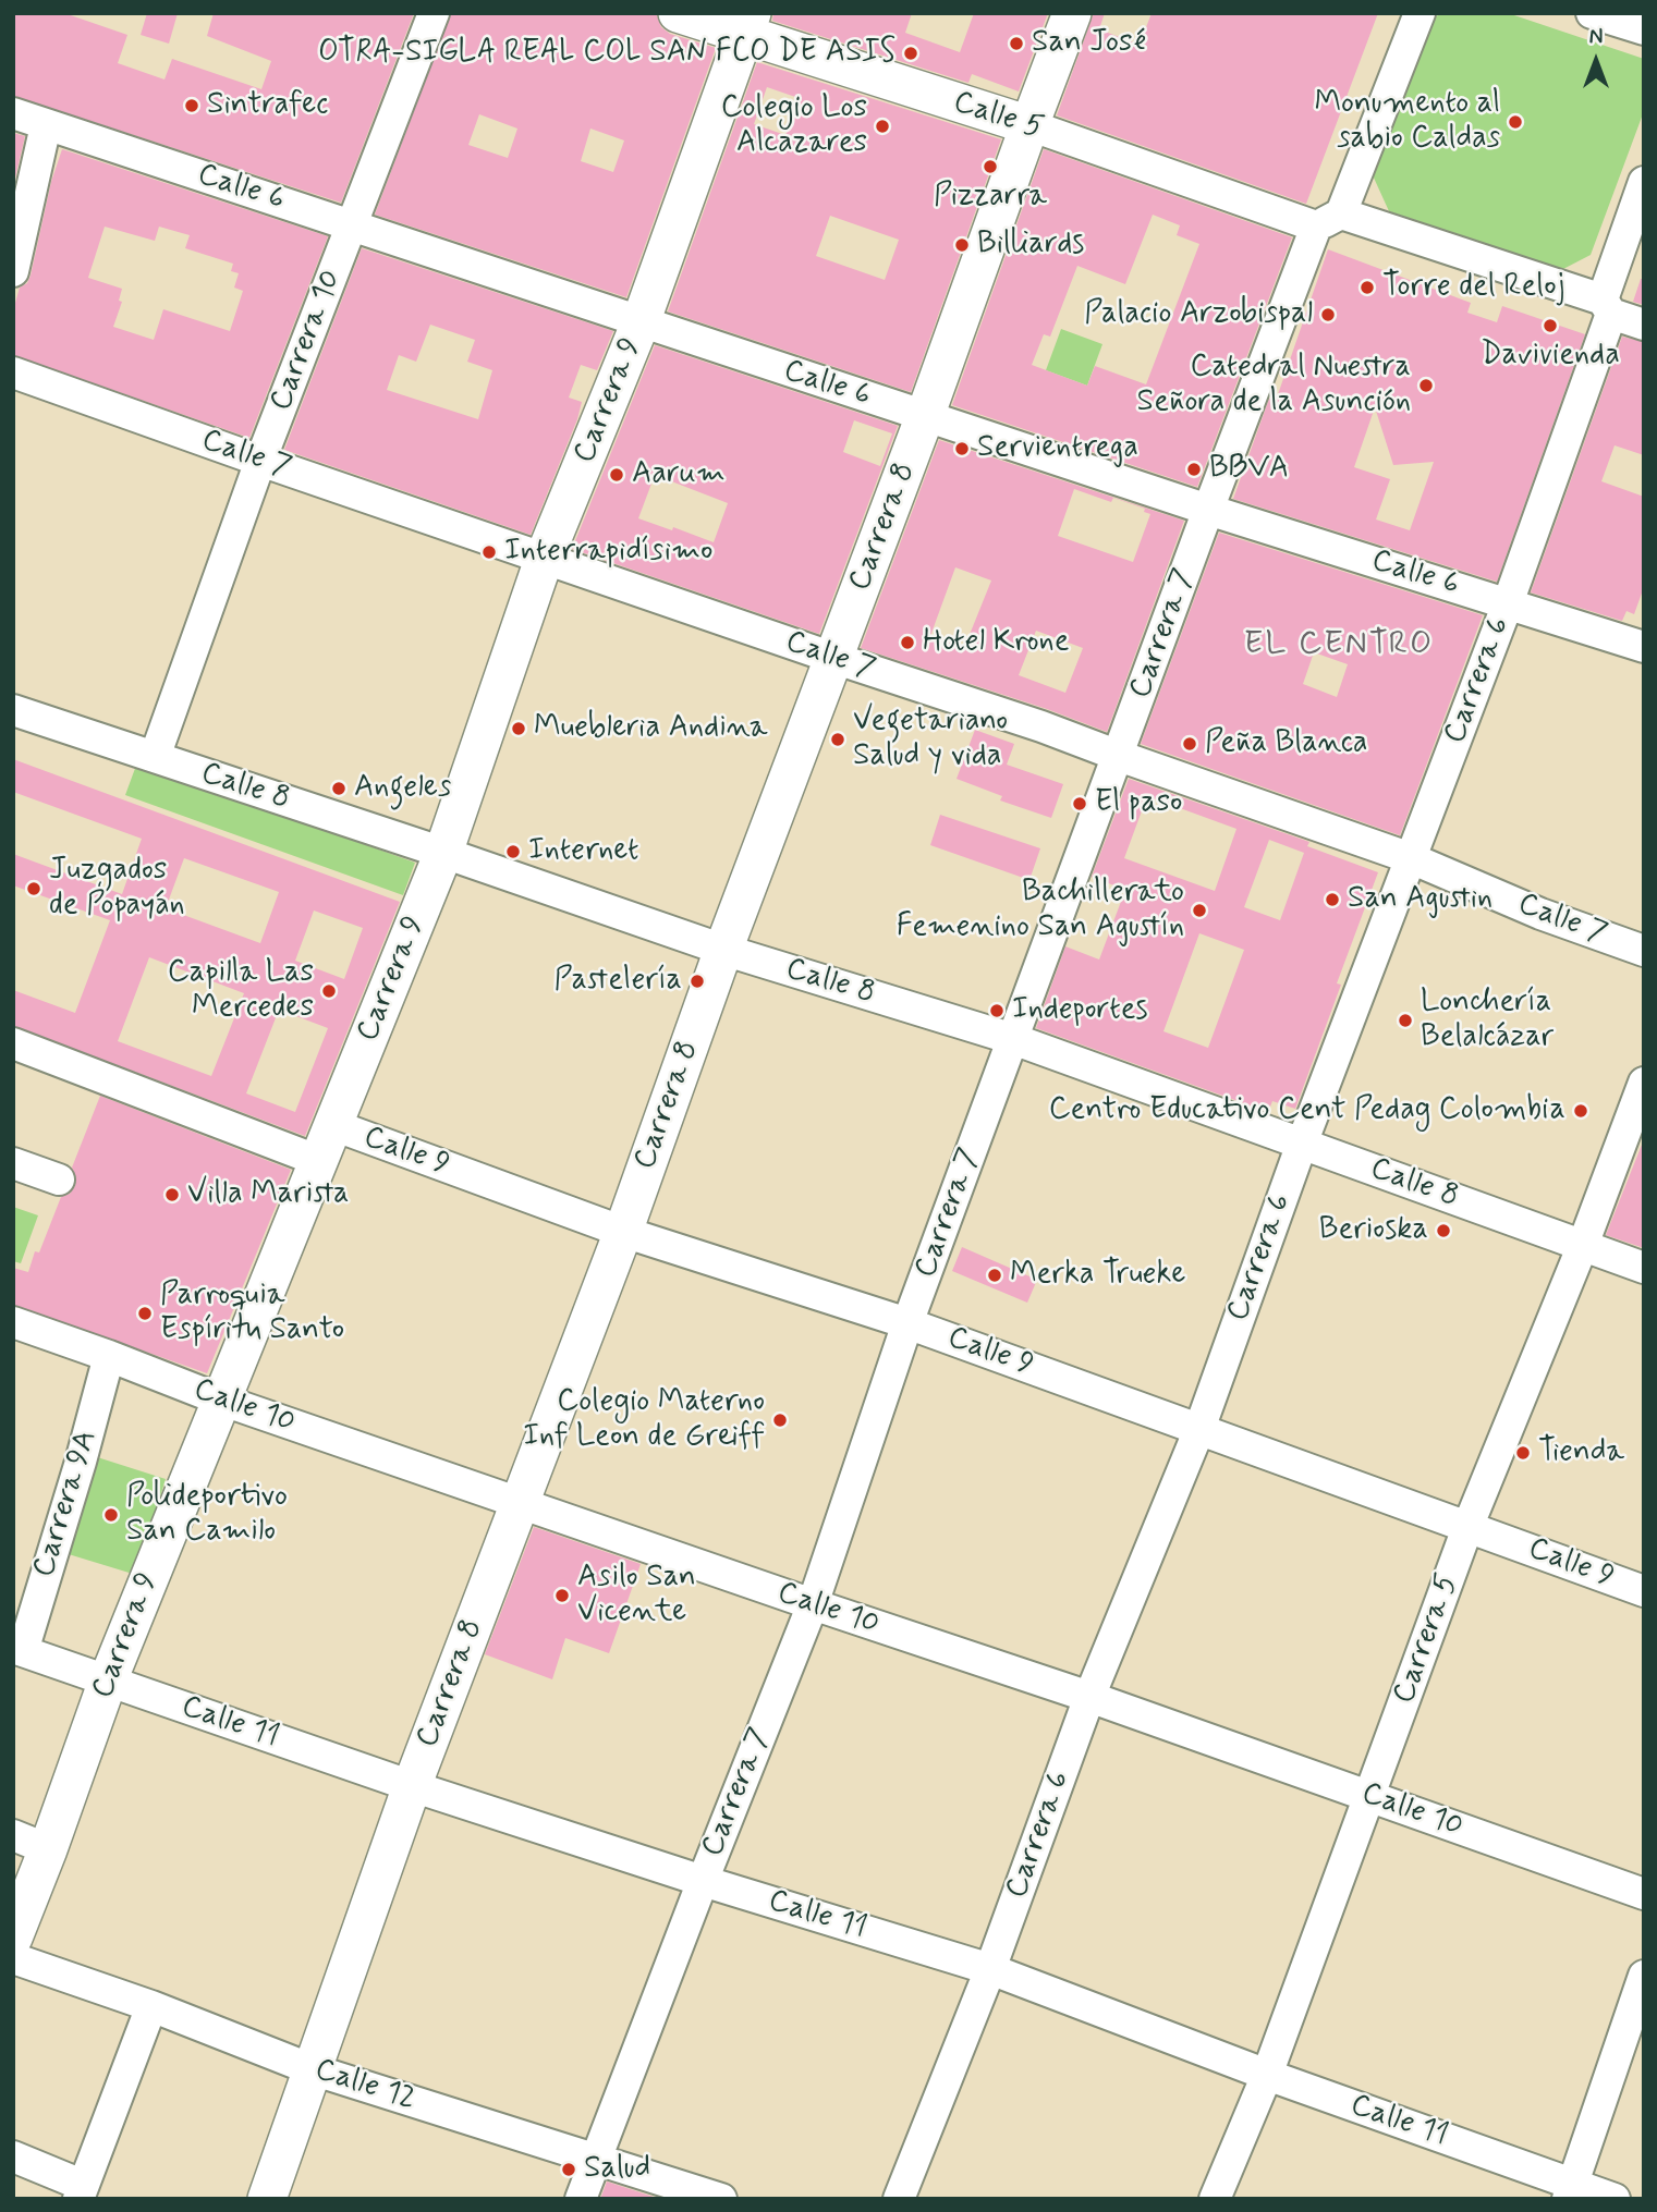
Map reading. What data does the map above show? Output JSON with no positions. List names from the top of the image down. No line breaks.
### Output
{"streets":{"main road":["Calle 5","Carrera 9","Carrera 8"],"street":["Calle 6","Carrera 10","Calle 7","Carrera 7","Carrera 6","Calle 8","Calle 9","Calle 10","Carrera 9A","Carrera 5","Calle 11","Calle 12"]},"crossings":[["Calle 5","Carrera 9"],["Calle 5","Carrera 8"],["Calle 5","Carrera 7"],["Calle 5","Carrera 6"],["Calle 6","Carrera 10"],["Calle 6","Carrera 9"],["Calle 6","Carrera 8"],["Calle 6","Carrera 7"],["Calle 6","Carrera 6"],["Carrera 10","Calle 7"],["Carrera 10","Calle 8"],["Carrera 9","Calle 7"],["Carrera 9","Calle 8"],["Carrera 9","Calle 9"],["Carrera 9","Calle 10"],["Carrera 9","Calle 11"],["Calle 7","Carrera 8"],["Calle 7","Carrera 7"],["Calle 7","Carrera 6"],["Carrera 8","Calle 8"],["Carrera 8","Calle 9"],["Carrera 8","Calle 10"],["Carrera 8","Calle 11"],["Carrera 8","Calle 12"],["Carrera 7","Calle 8"],["Carrera 7","Calle 9"],["Carrera 7","Calle 10"],["Carrera 7","Calle 11"],["Carrera 7","Calle 12"],["Carrera 6","Calle 8"],["Carrera 6","Calle 9"],["Carrera 6","Calle 10"],["Carrera 6","Calle 11"],["Calle 8","Carrera 5"],["Calle 9","Carrera 5"],["Calle 10","Carrera 9A"],["Calle 10","Carrera 5"],["Carrera 9A","Calle 11"],["Carrera 5","Calle 11"]],"districts":["EL CENTRO"],"places":["San José","OTRA-SIGLA REAL COL SAN FCO DE ASIS","Sintrafec","Monumento al sabio Caldas","Colegio Los Alcazares","Pizzarra","Billiards","Torre del Reloj","Palacio Arzobispal","Davivienda","Catedral Nuestra Señora de la Asunción","Servientrega","BBVA","Aarum","Interrapidísimo","Hotel Krone","Muebleria Andina","Vegetariano Salud y vida","Peña Blanca","Angeles","El paso","Internet","Juzgados de Popayán","San Agustin","Bachillerato Femenino San Agustín","Pastelería","Capilla Las Mercedes","Indeportes","Lonchería Belalcázar","Centro Educativo Cent Pedag Colombia","Villa Marista","Berioska","Merka Trueke","Parroquia Espíritu Santo","Colegio Materno Inf Leon de Greiff","Tienda","Polideportivo San Camilo","Asilo San Vicente","Salud"],"north":"top"}
